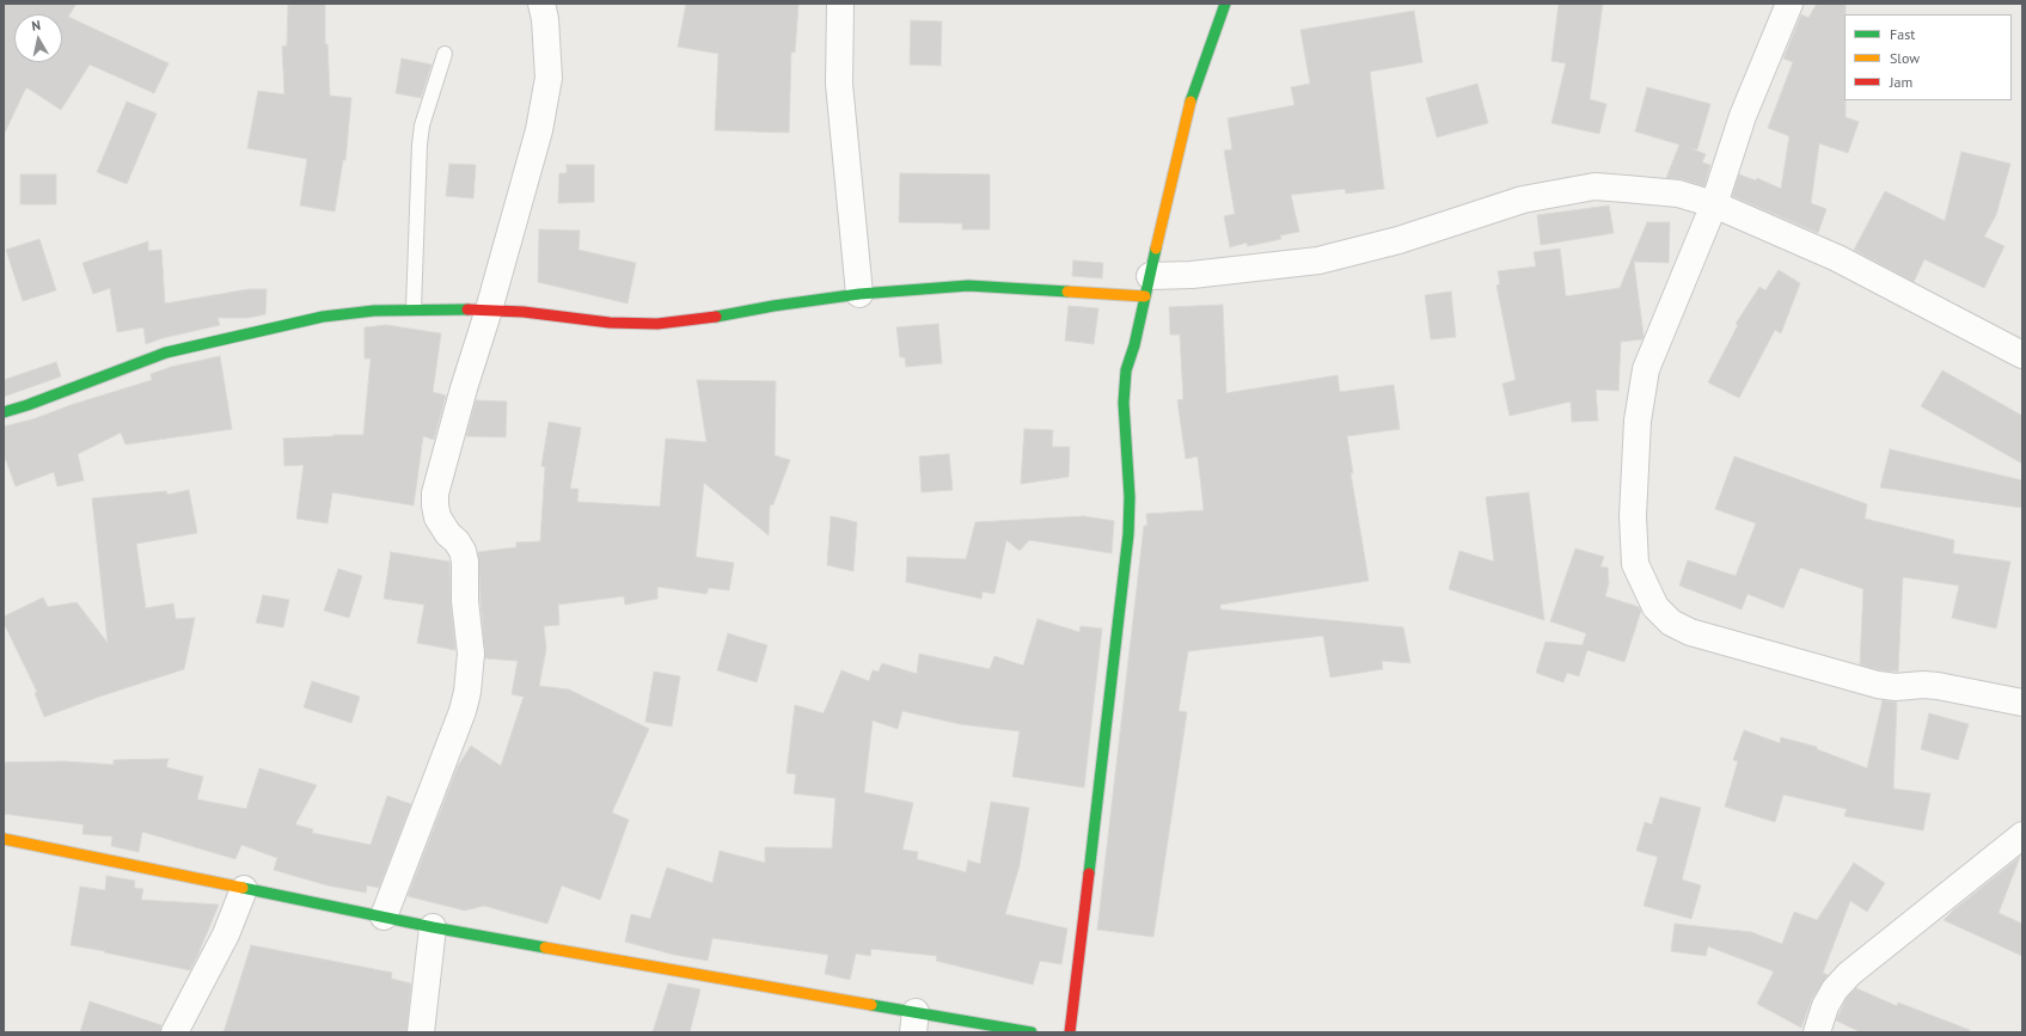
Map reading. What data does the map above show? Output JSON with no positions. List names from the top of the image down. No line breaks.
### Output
{"legend":["Fast","Slow","Jam"],"north":"top"}
